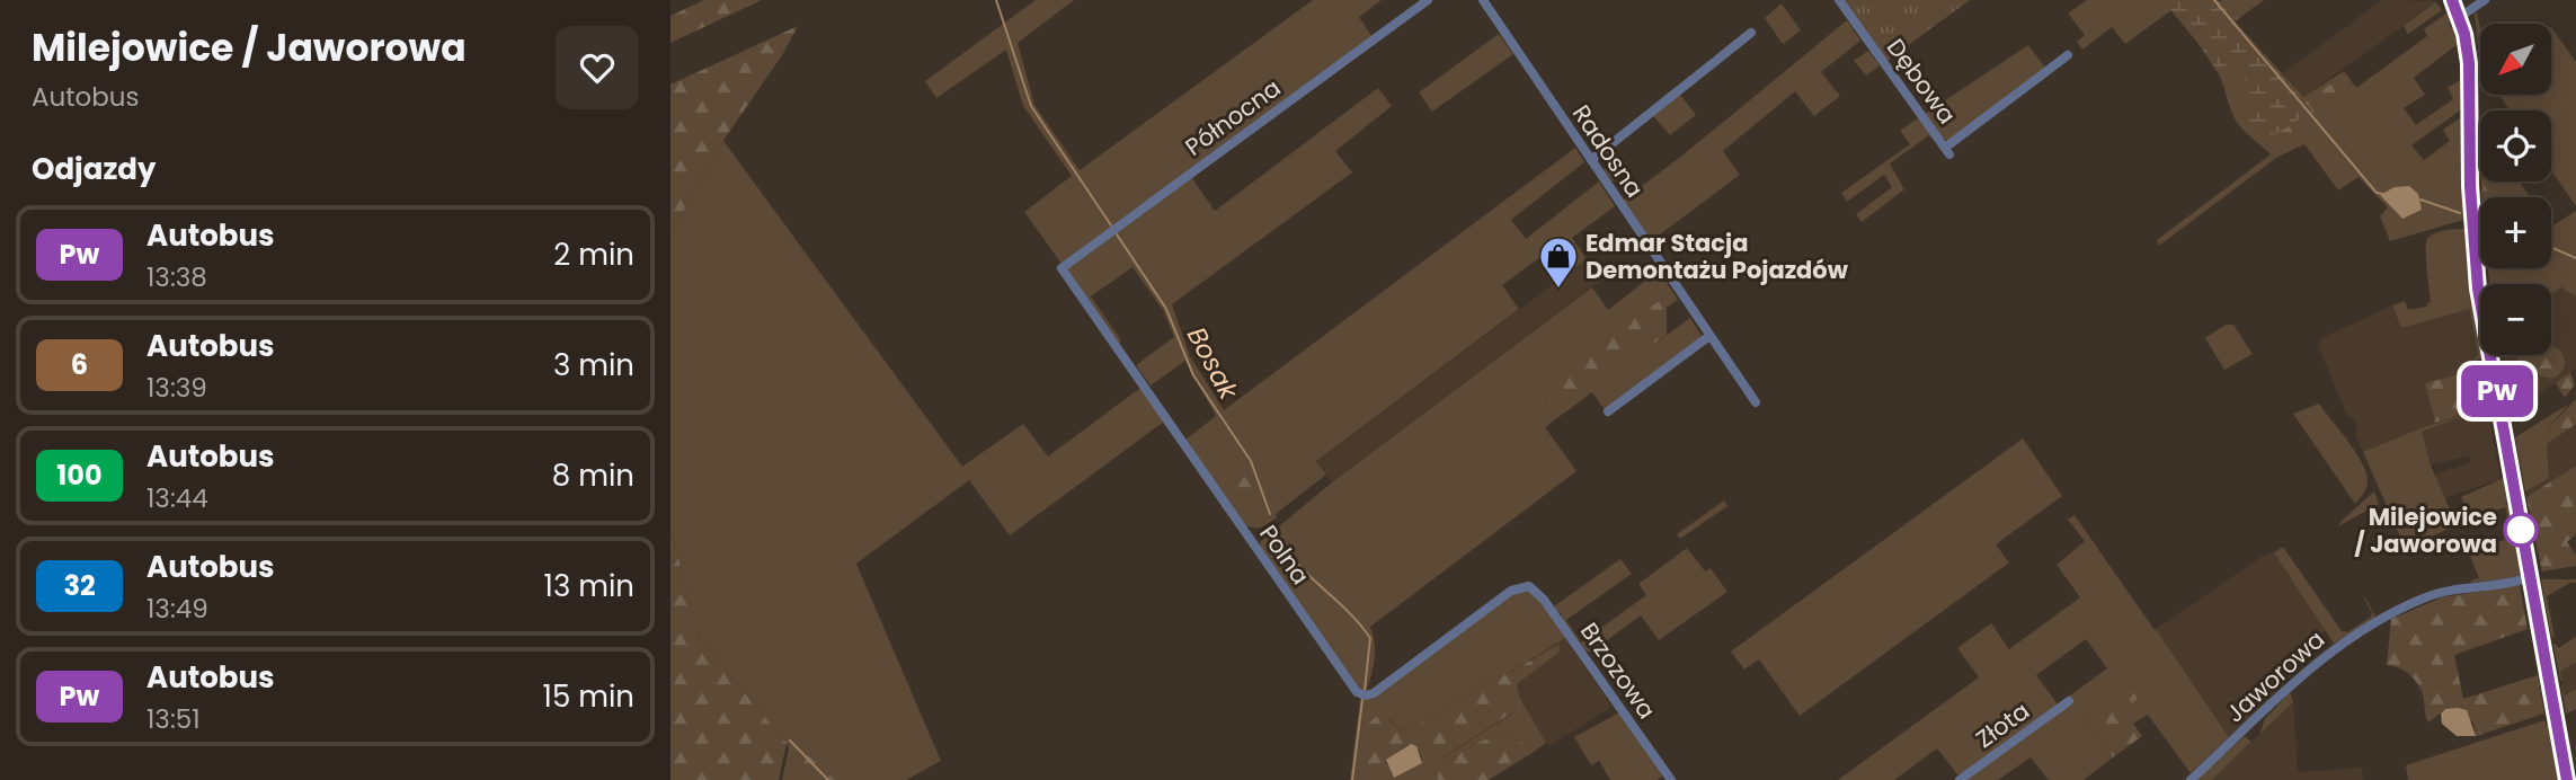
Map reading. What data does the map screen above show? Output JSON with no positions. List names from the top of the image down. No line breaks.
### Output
{"streets":{"street":["Dębowa","Północna","Radosna","Polna","Brzozowa","Jaworowa","Złota"]},"crossings":[["Północna","Polna"],["Polna","Brzozowa"]],"water":["Bosak"],"places":{"shop":["Edmar Stacja Demontażu Pojazdów"],"other":["Milejowice / Jaworowa"]},"lines":["bus line Pw"],"north":"bottom left","page":{"heading":[["Milejowice / Jaworowa","Autobus"],"Odjazdy"],"on_map":"Pw","map_buttons":["+","−"],"list":[{"mark":"Pw","name":"Autobus","note":"13:38","value":"2 min"},{"mark":"6","name":"Autobus","note":"13:39","value":"3 min"},{"mark":"100","name":"Autobus","note":"13:44","value":"8 min"},{"mark":"32","name":"Autobus","note":"13:49","value":"13 min"},{"mark":"Pw","name":"Autobus","note":"13:51","value":"15 min"}]}}
